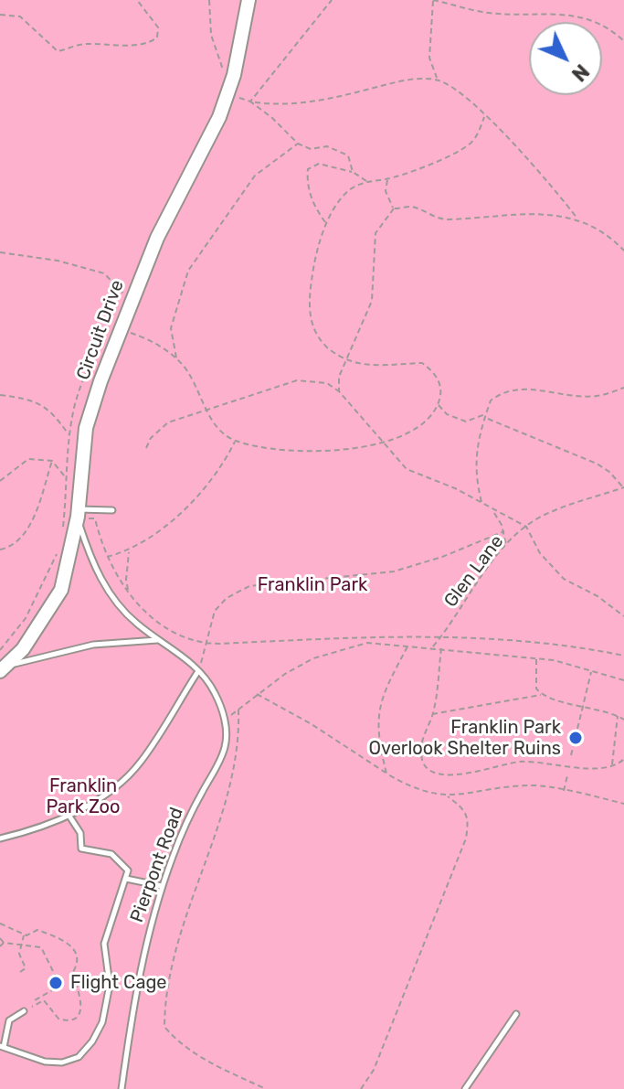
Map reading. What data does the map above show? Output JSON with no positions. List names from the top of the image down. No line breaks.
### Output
{"streets":{"main road":["Circuit Drive"],"lane":["Pierpont Road"],"path":["Glen Lane"]},"crossings":[["Circuit Drive","Pierpont Road"]],"parks":["Franklin Park","Franklin Park Zoo"],"places":["Franklin Park Overlook Shelter Ruins","Flight Cage"],"north":"bottom right"}
